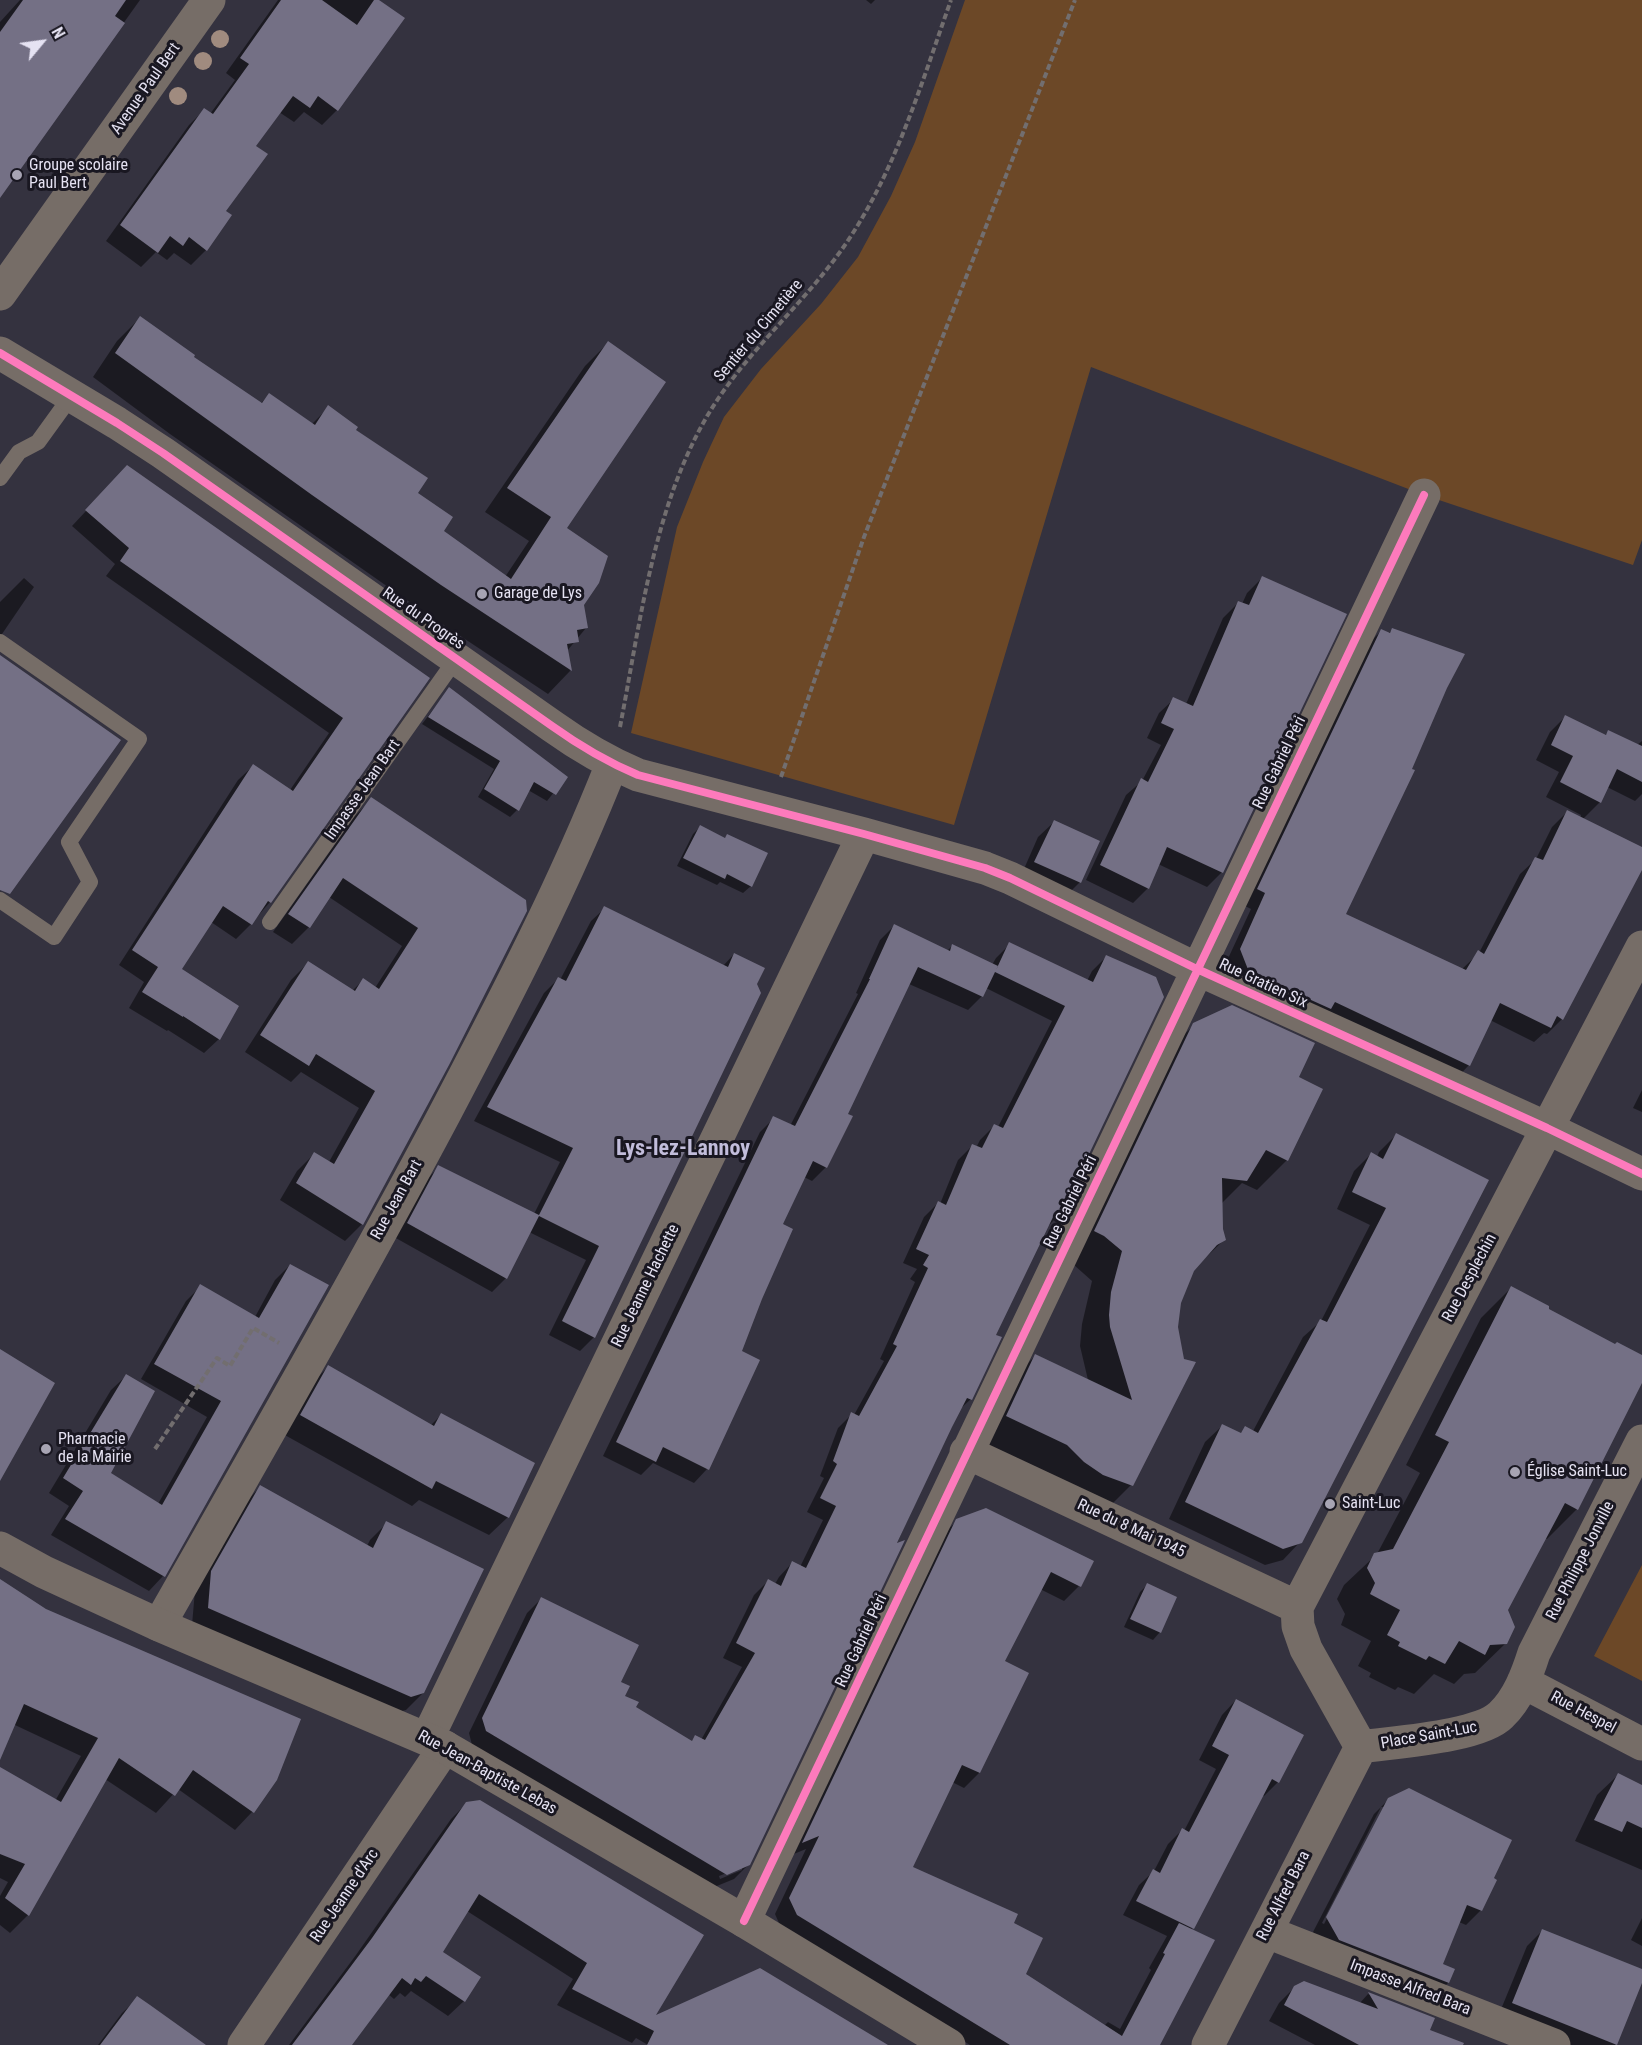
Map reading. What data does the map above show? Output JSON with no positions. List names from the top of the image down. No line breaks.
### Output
{"streets":{"street":["Avenue Paul Bert","Rue du Progrès","Rue Gabriel Péri","Rue Gratien Six","Rue Jean Bart","Rue Desplechin","Rue Jeanne Hachette","Rue du 8 Mai 1945","Rue Philippe Jonville","Rue Hespel","Place Saint-Luc","Rue Jean-Baptiste Lebas","Rue Jeanne d'Arc","Rue Alfred Bara","Impasse Alfred Bara"],"lane":["Impasse Jean Bart"],"path":["Sentier du Cimetière"]},"crossings":[["Sentier du Cimetière","Rue du Progrès"],["Sentier du Cimetière","Rue Jean Bart"],["Rue du Progrès","Impasse Jean Bart"],["Rue du Progrès","Rue Gratien Six"],["Rue du Progrès","Rue Jean Bart"],["Rue du Progrès","Rue Jeanne Hachette"],["Rue Gabriel Péri","Rue Gratien Six"],["Rue Gabriel Péri","Rue du 8 Mai 1945"],["Rue Gabriel Péri","Rue Jean-Baptiste Lebas"],["Rue Gratien Six","Rue Desplechin"],["Rue Gratien Six","Rue Jeanne Hachette"],["Rue Jean Bart","Rue Jean-Baptiste Lebas"],["Rue Desplechin","Rue du 8 Mai 1945"],["Rue Desplechin","Place Saint-Luc"],["Rue Jeanne Hachette","Rue Jean-Baptiste Lebas"],["Rue Jeanne Hachette","Rue Jeanne d'Arc"],["Rue du 8 Mai 1945","Place Saint-Luc"],["Rue Philippe Jonville","Rue Hespel"],["Rue Philippe Jonville","Place Saint-Luc"],["Rue Hespel","Place Saint-Luc"],["Place Saint-Luc","Rue Alfred Bara"],["Rue Jean-Baptiste Lebas","Rue Jeanne d'Arc"],["Rue Alfred Bara","Impasse Alfred Bara"]],"districts":["Lys-lez-Lannoy"],"places":["Groupe scolaire Paul Bert","Garage de Lys","Pharmacie de la Mairie","Église Saint-Luc","Saint-Luc"],"north":"top right"}
